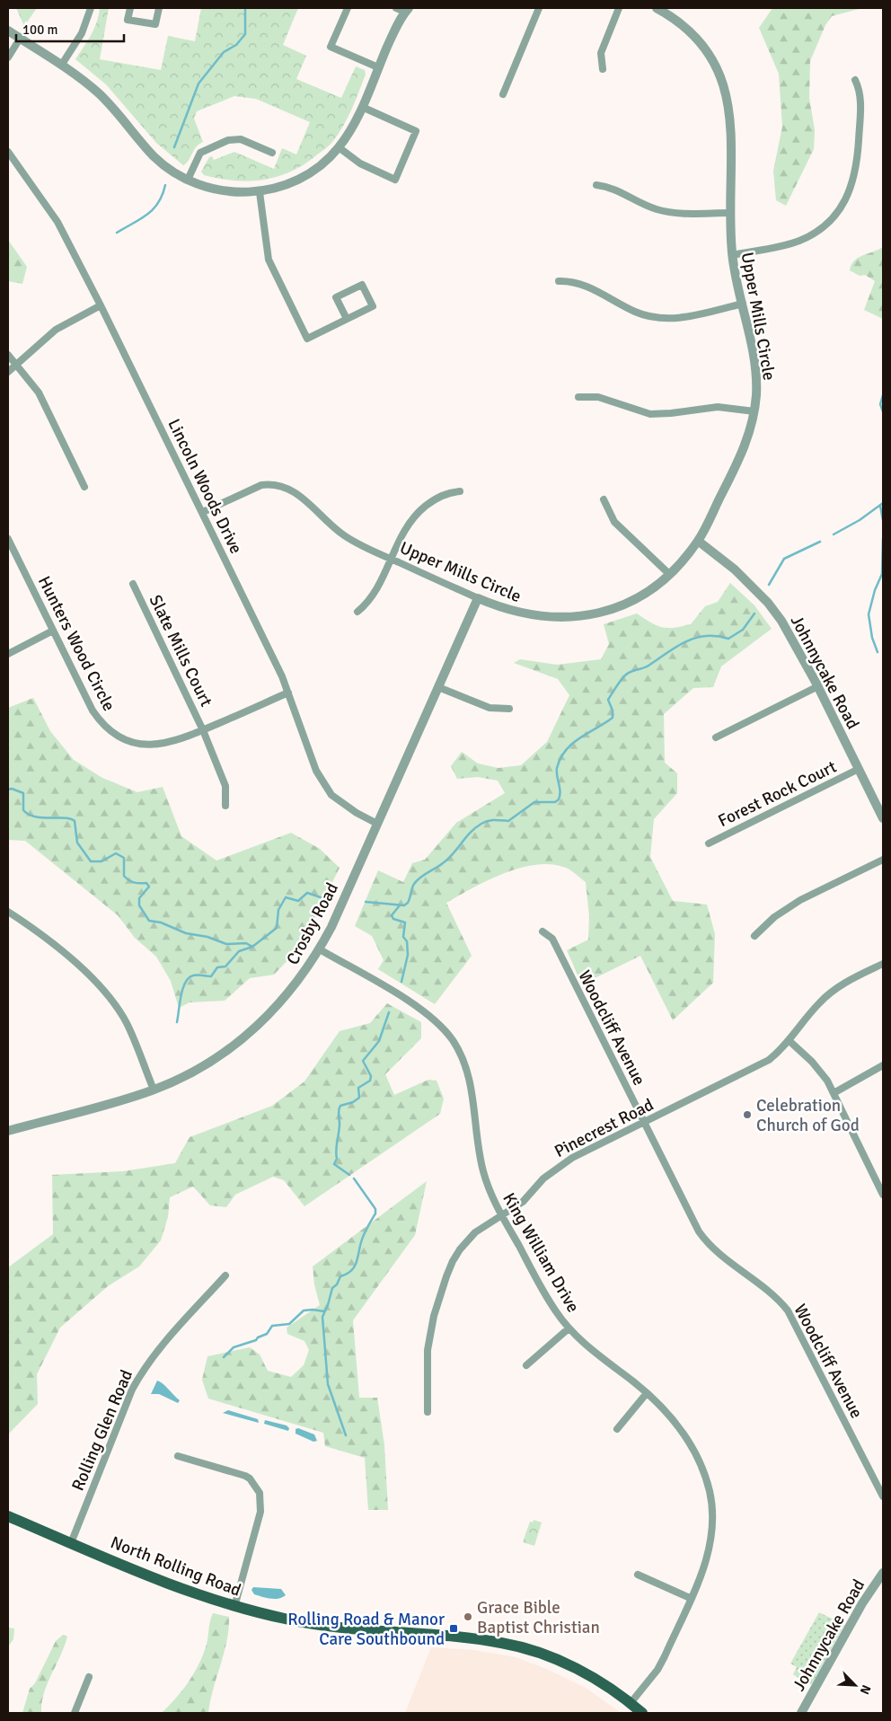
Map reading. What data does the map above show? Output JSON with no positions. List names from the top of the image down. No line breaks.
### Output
{"streets":{"main road":["North Rolling Road"],"street":["Upper Mills Circle","Lincoln Woods Drive","Hunters Wood Circle","Slate Mills Court","Johnnycake Road","Forest Rock Court","Crosby Road","Woodcliff Avenue","Pinecrest Road","King William Drive","Rolling Glen Road"]},"crossings":[["Upper Mills Circle","Lincoln Woods Drive"],["Upper Mills Circle","Johnnycake Road"],["Upper Mills Circle","Crosby Road"],["Lincoln Woods Drive","Hunters Wood Circle"],["Lincoln Woods Drive","Crosby Road"],["Hunters Wood Circle","Slate Mills Court"],["Johnnycake Road","Forest Rock Court"],["Crosby Road","King William Drive"],["Woodcliff Avenue","Pinecrest Road"],["Pinecrest Road","King William Drive"],["King William Drive","North Rolling Road"],["Rolling Glen Road","North Rolling Road"]],"places":{"other":["Celebration Church of God","Grace Bible Baptist Christian"],"transit":["Rolling Road & Manor Care Southbound"]},"scale_bar":"100 m","north":"bottom right"}
